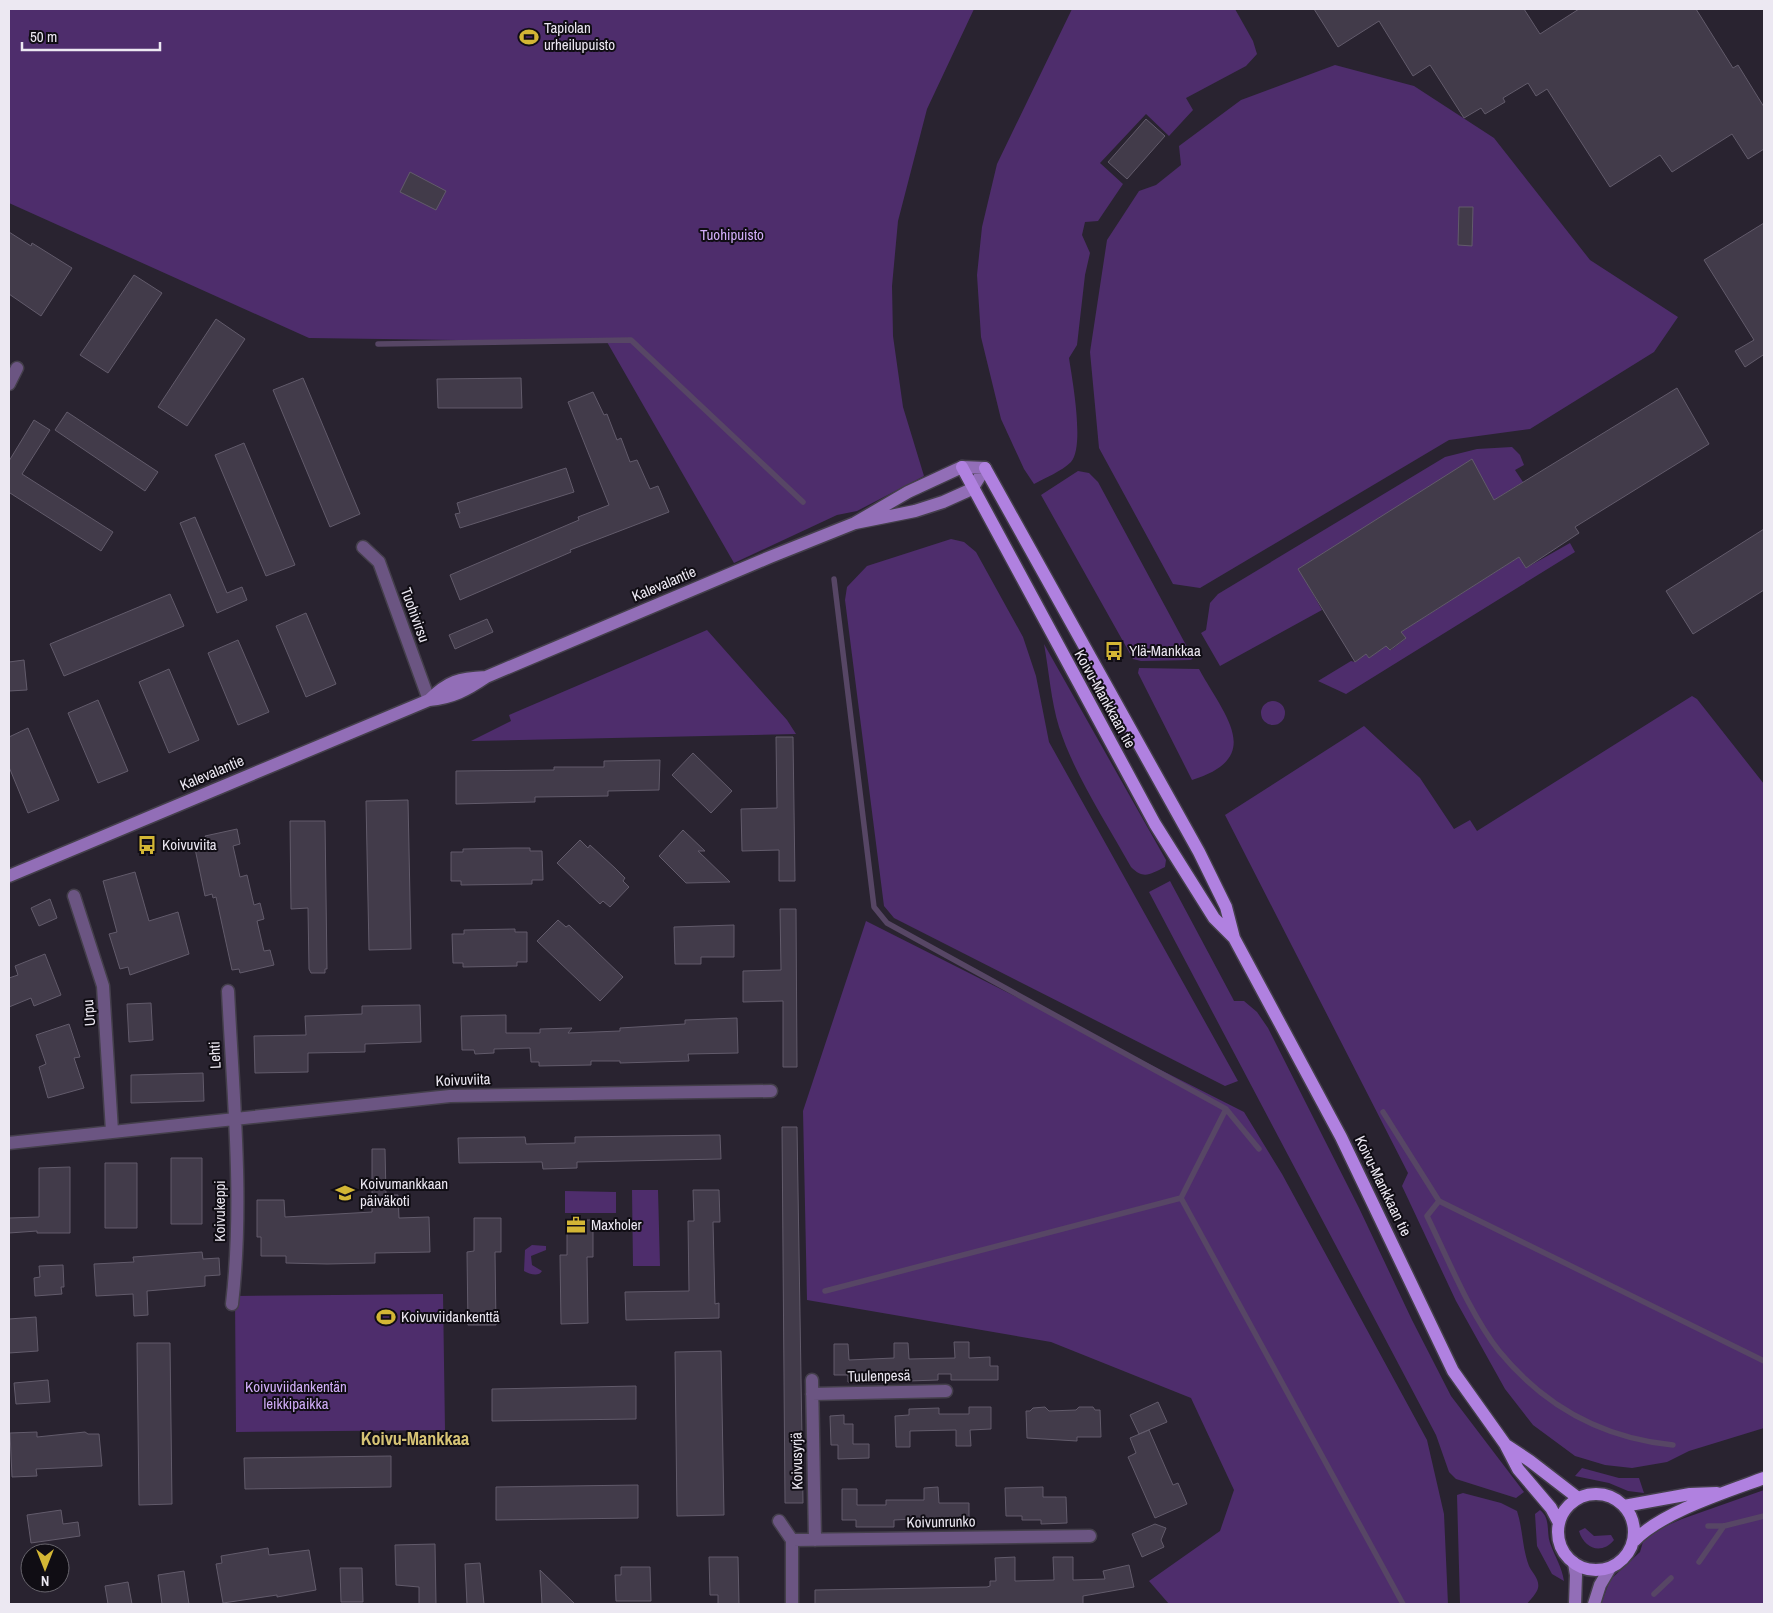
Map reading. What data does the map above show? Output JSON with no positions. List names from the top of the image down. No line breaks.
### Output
{"streets":{"main road":["Kalevalantie","Koivu-Mankkaan tie"],"street":["Tuohivirsu","Urpu","Lehti","Koivuviita","Koivukeppi","Tuulenpesä","Koivusyrjä","Koivunrunko"]},"crossings":[["Kalevalantie","Tuohivirsu"],["Kalevalantie","Koivu-Mankkaan tie"],["Urpu","Koivuviita"],["Lehti","Koivuviita"],["Lehti","Koivukeppi"],["Koivuviita","Koivukeppi"],["Tuulenpesä","Koivusyrjä"],["Koivusyrjä","Koivunrunko"]],"districts":["Koivu-Mankkaa"],"parks":["Tuohipuisto","Koivuviidankentän leikkipaikka"],"places":{"sports":["Tapiolan urheilupuisto","Koivuviidankenttä"],"bus stop":["Ylä-Mankkaa","Koivuviita"],"school or university":["Koivumankkaan päiväkoti"],"office":["Maxholer"]},"scale_bar":"50 m","north":"bottom"}
